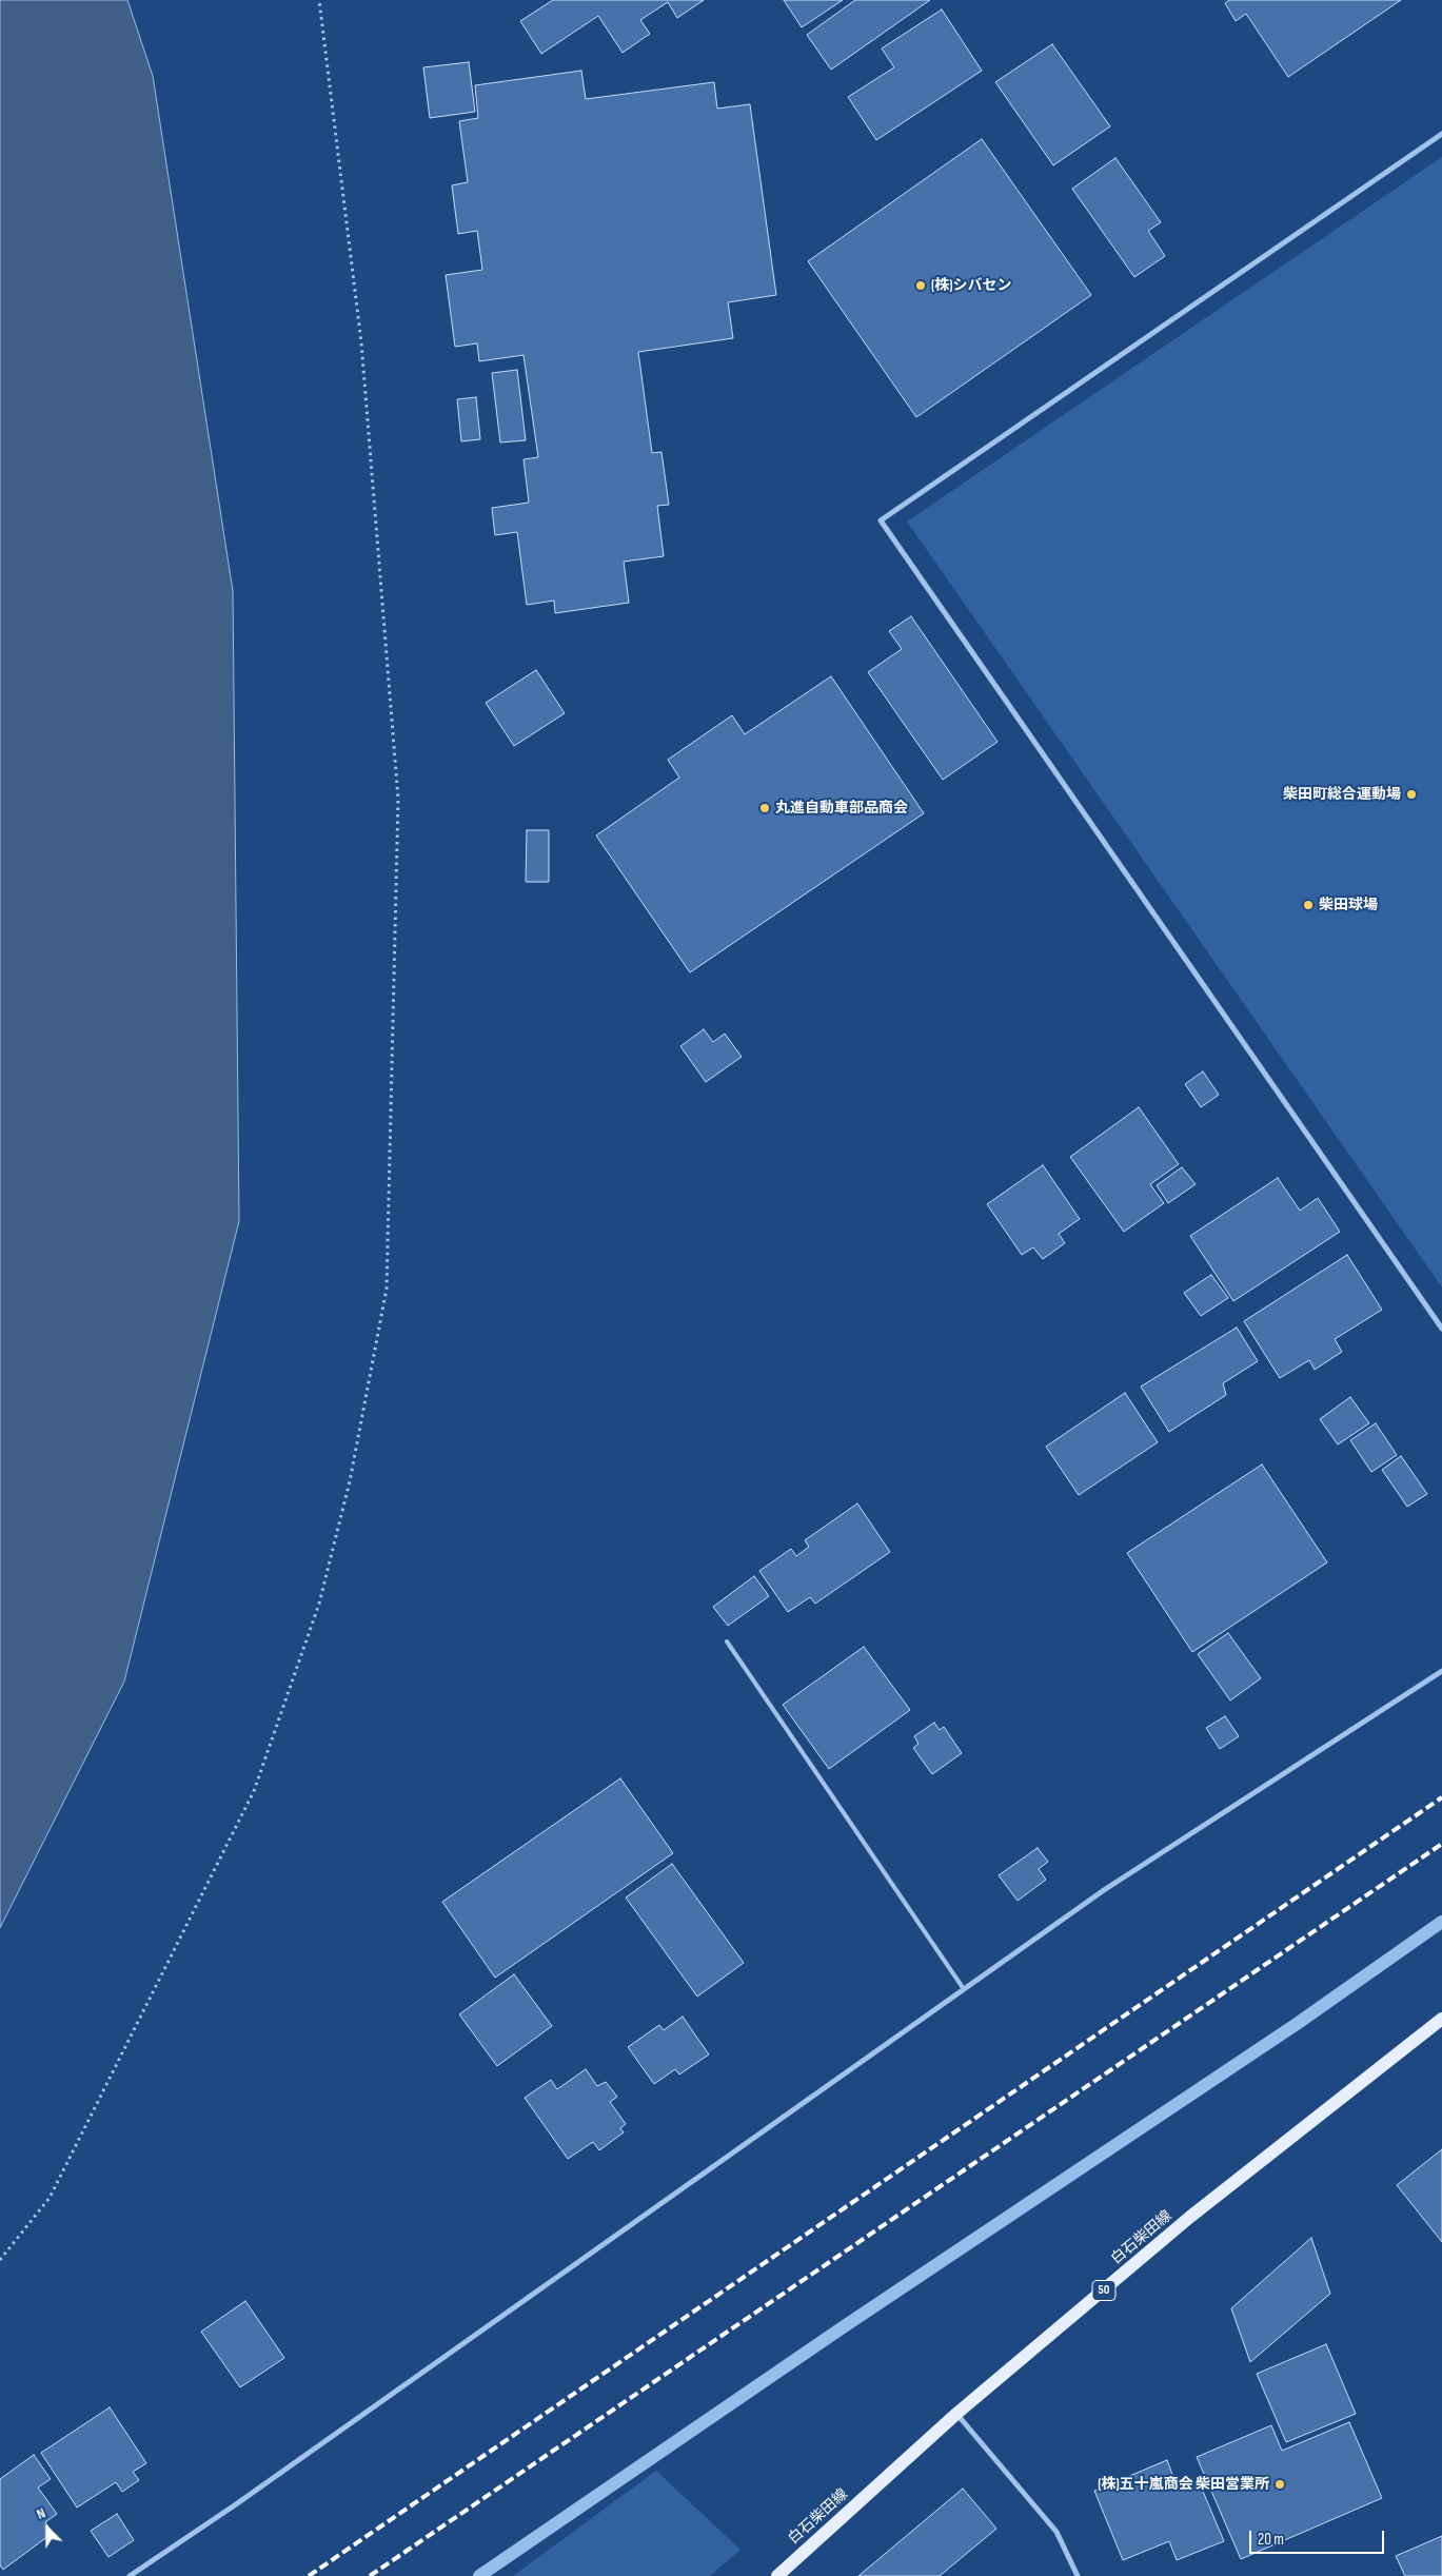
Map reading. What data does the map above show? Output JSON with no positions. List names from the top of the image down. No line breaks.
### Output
{"streets":{"main road":["白石柴田線","50"]},"places":["(株)シバセン","柴田町総合運動場","丸進自動車部品商会","柴田球場","(株)五十嵐商会 柴田営業所"],"scale_bar":"20 m","north":"top left"}
